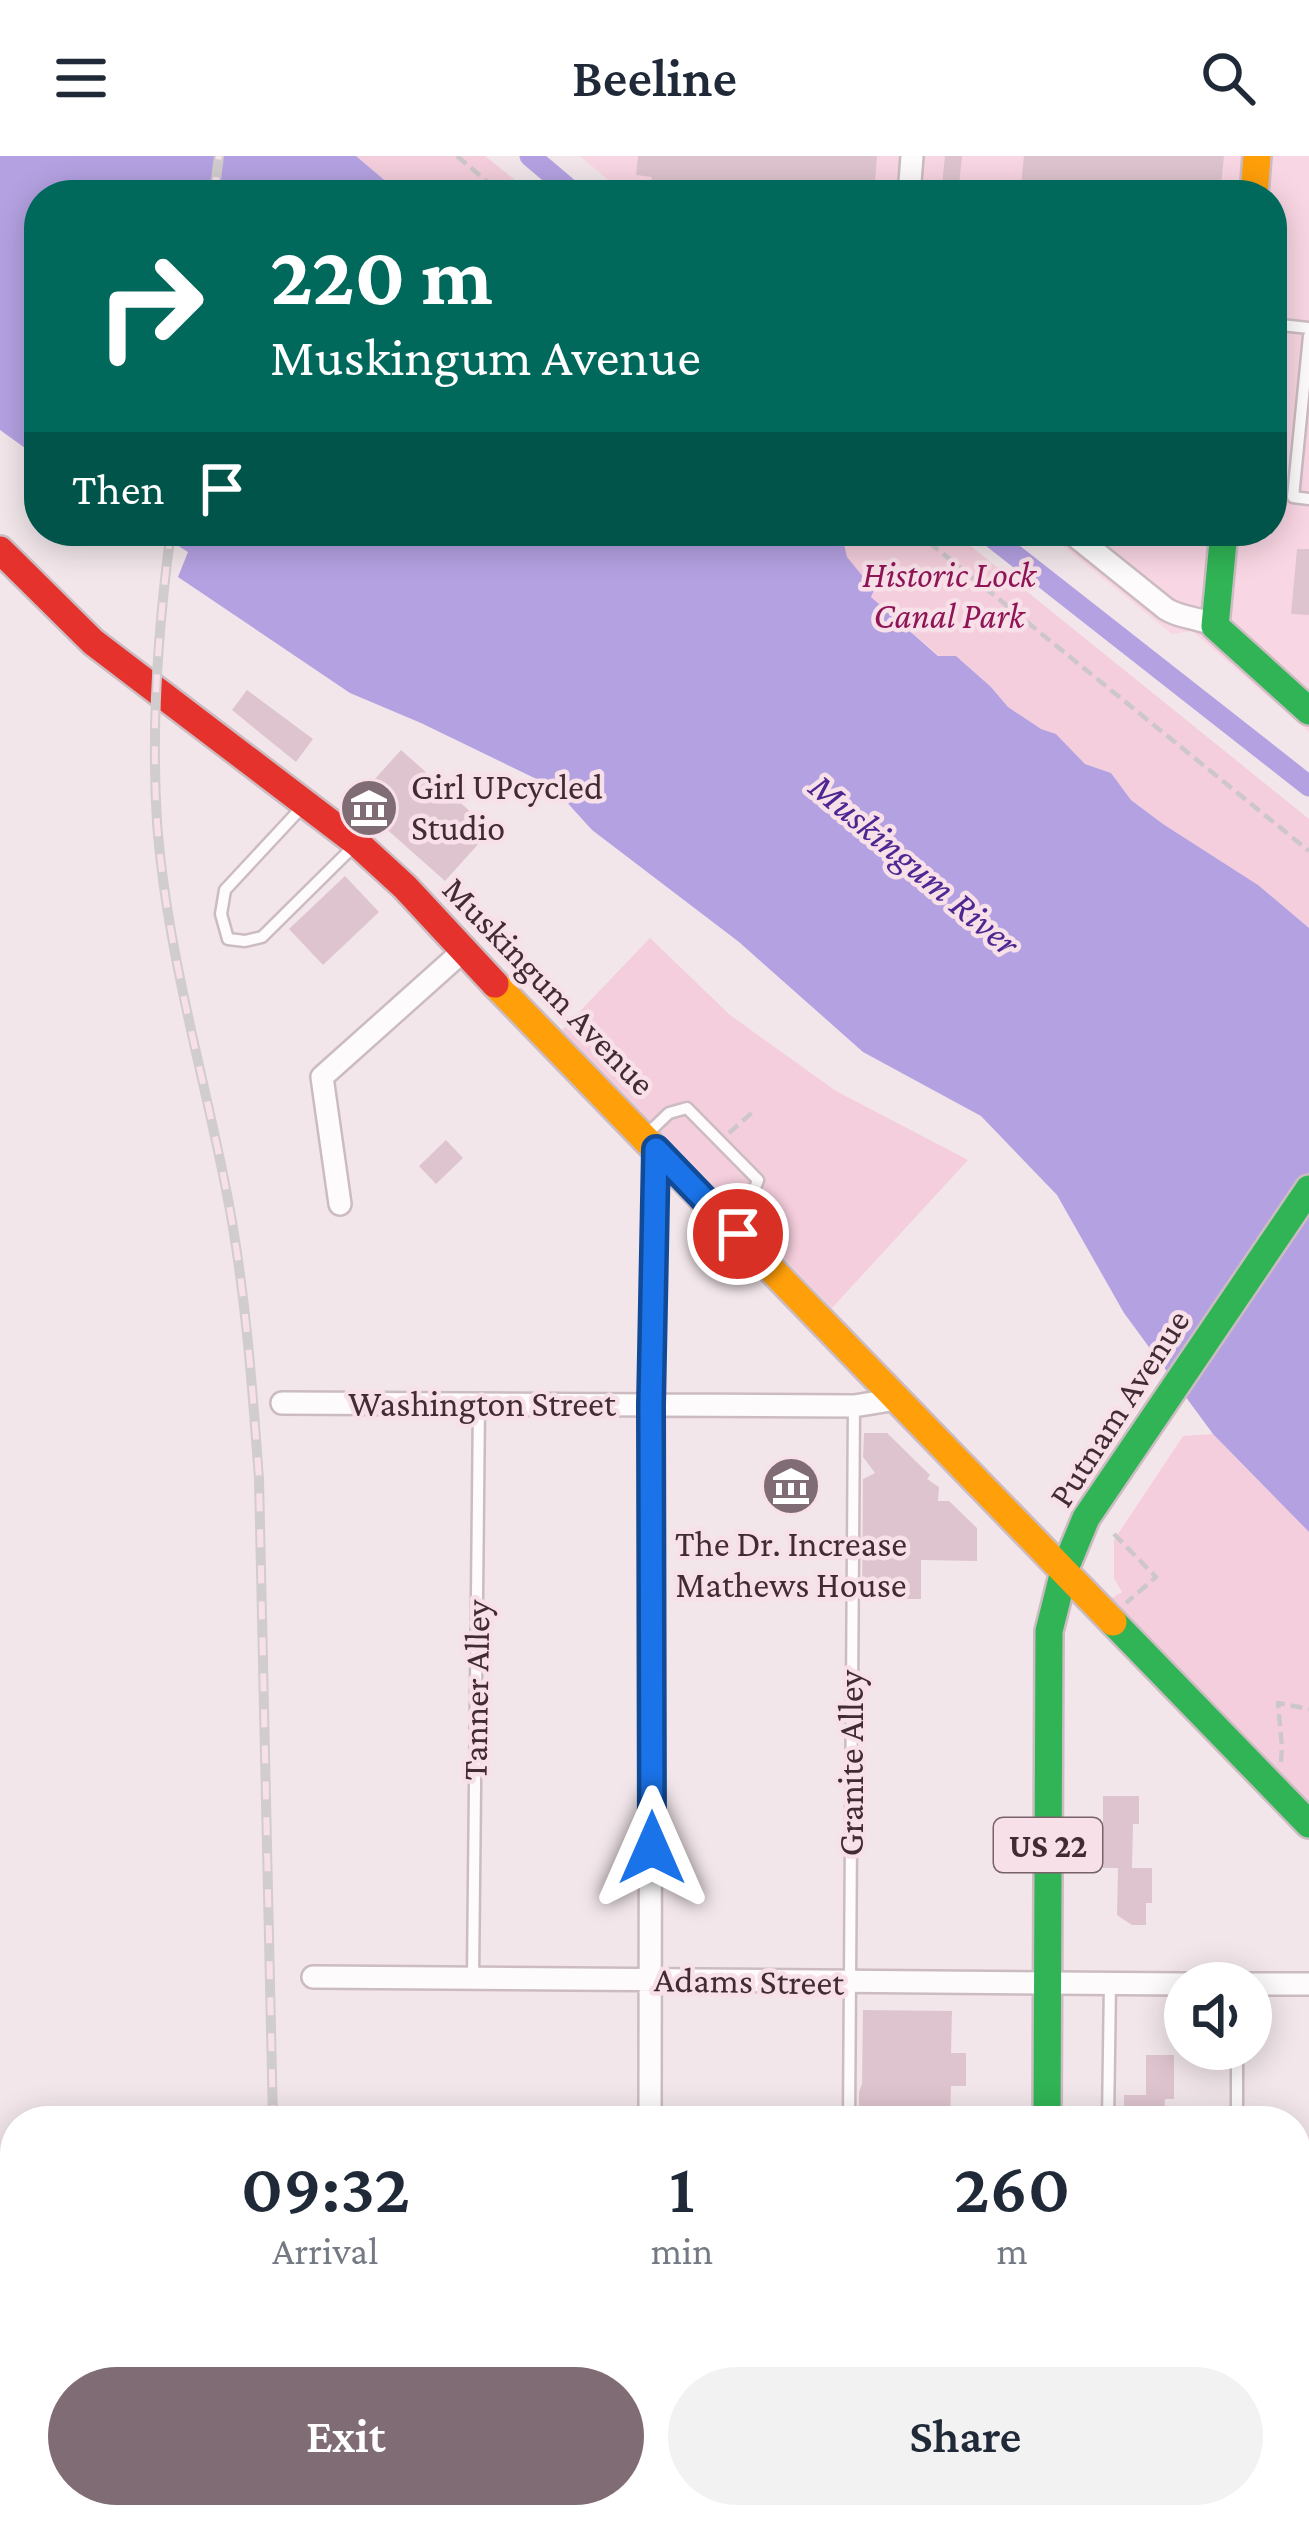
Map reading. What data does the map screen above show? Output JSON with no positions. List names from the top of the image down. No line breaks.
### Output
{"streets":{"street":["Muskingum Avenue","Washington Street","Putnam Avenue","US 22","Adams Street"],"lane":["Tanner Alley","Granite Alley"]},"crossings":[["Muskingum Avenue","Washington Street"],["Muskingum Avenue","Putnam Avenue"],["Washington Street","Tanner Alley"],["Washington Street","Granite Alley"],["Putnam Avenue","Adams Street"],["Tanner Alley","Adams Street"],["Granite Alley","Adams Street"]],"water":["Muskingum River"],"parks":["Historic Lock Canal Park"],"places":{"museum":["Girl UPcycled Studio","The Dr. Increase Mathews House"]},"page":{"header":"Beeline","turn":["220 m","Muskingum Avenue"],"then":"Then","eta":["09:32","Arrival","1","min","260","m"],"buttons":["Exit","Share"]}}
